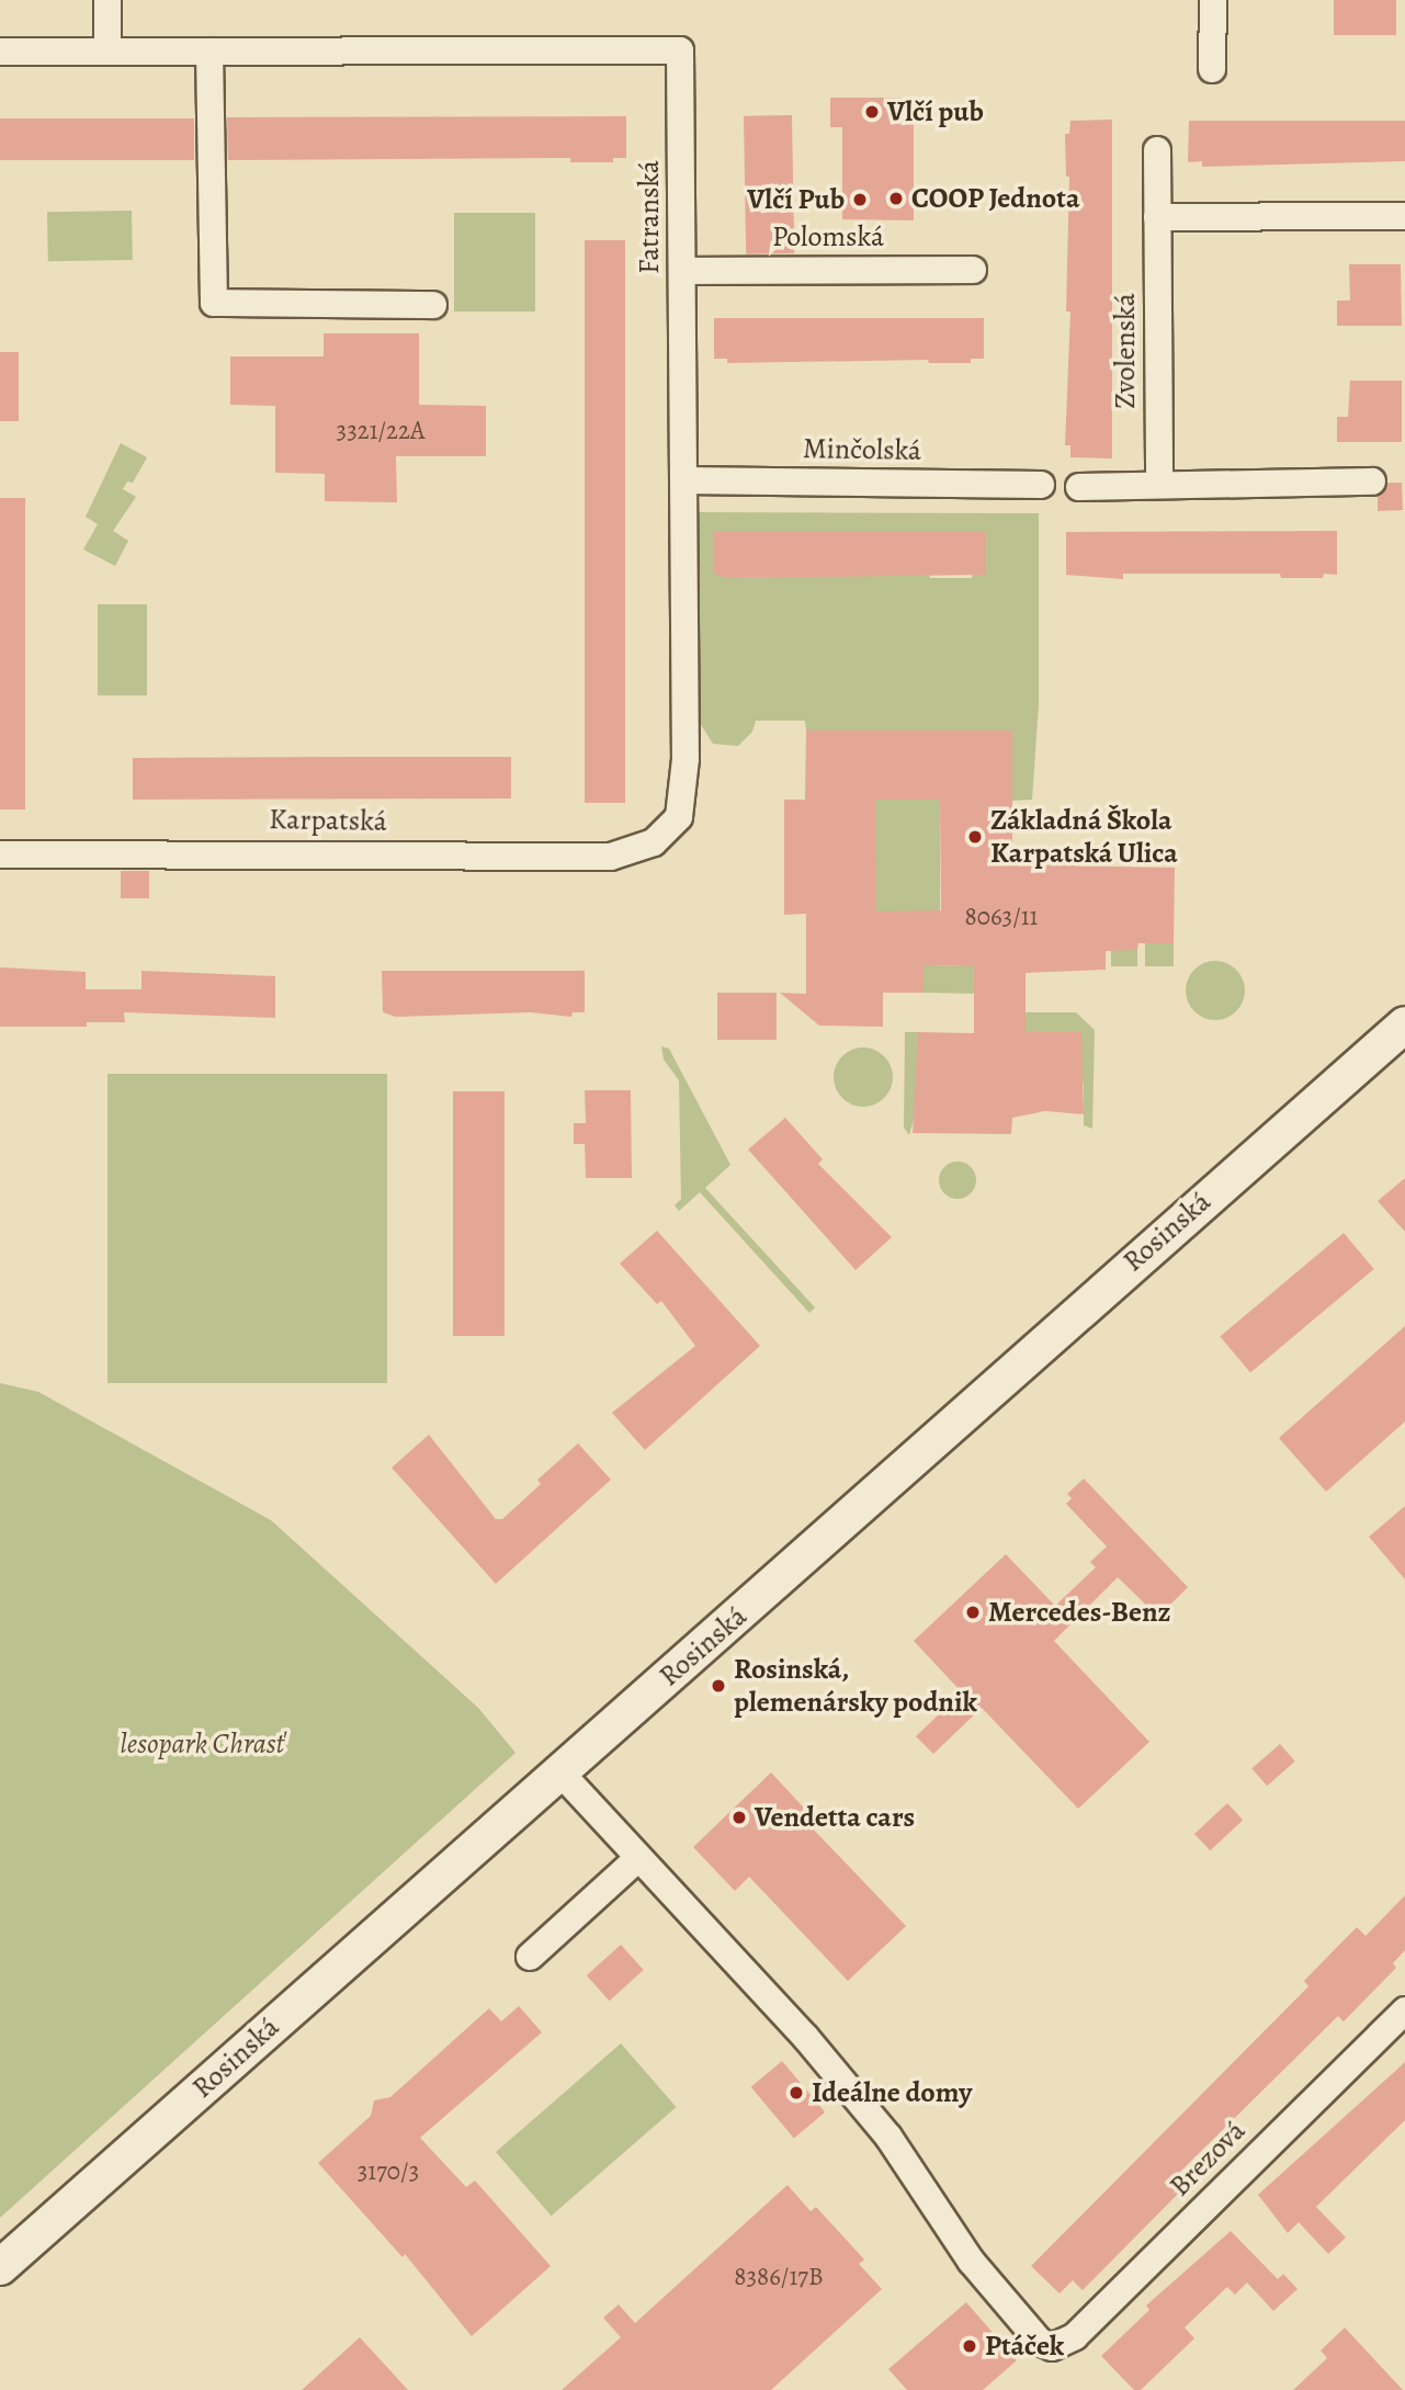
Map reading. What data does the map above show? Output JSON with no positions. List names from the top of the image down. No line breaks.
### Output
{"streets":{"street":["Fatranská","Polomská","Zvolenská","Minčolská","Karpatská","Rosinská","Brezová"]},"crossings":[["Fatranská","Polomská"],["Fatranská","Minčolská"],["Fatranská","Karpatská"]],"parks":["lesopark Chrasť"],"places":["Vlčí pub","COOP Jednota","Vlčí Pub","Základná Škola Karpatská Ulica","Mercedes-Benz","Rosinská, plemenársky podnik","Vendetta cars","Ideálne domy","Ptáček"],"house_numbers":["3321/22A","8063/11","3170/3","8386/17B"]}
